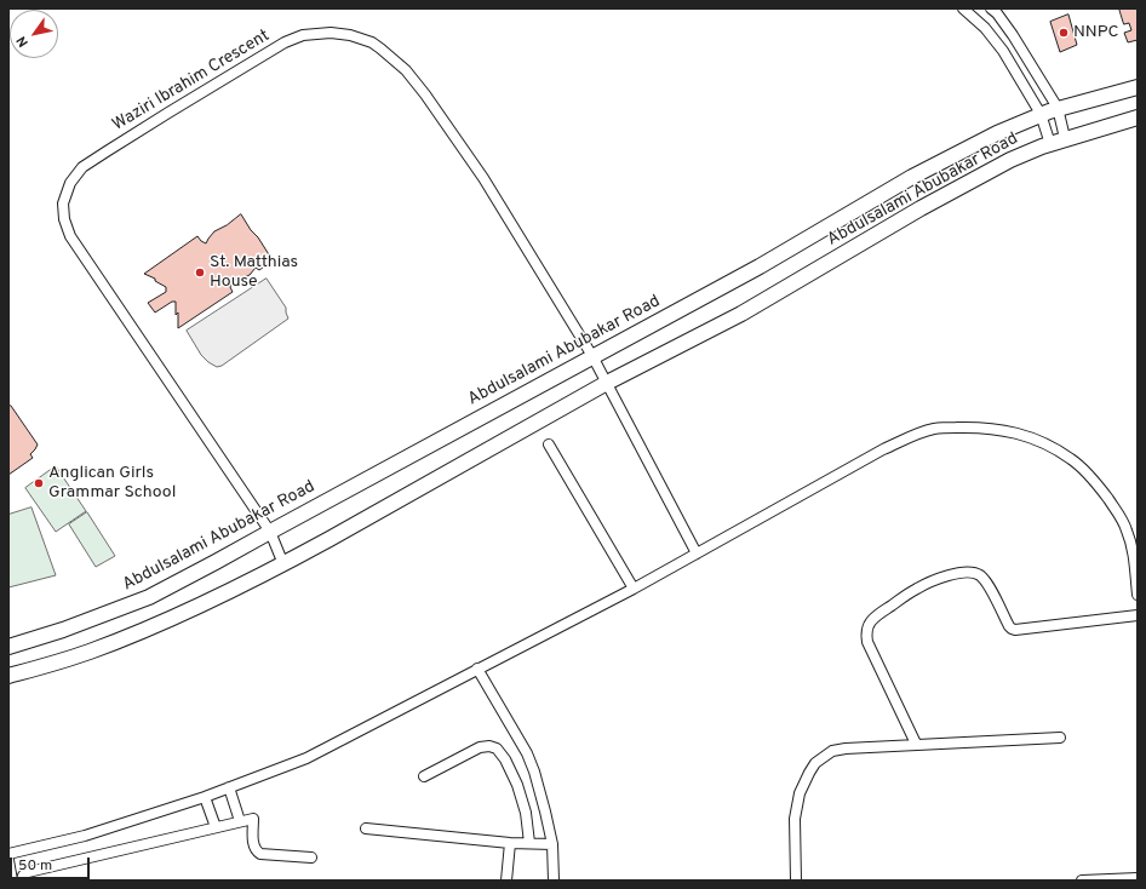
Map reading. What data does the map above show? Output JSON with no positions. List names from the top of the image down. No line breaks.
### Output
{"streets":{"main road":["Abdulsalami Abubakar Road"],"street":["Waziri Ibrahim Crescent"]},"crossings":[["Waziri Ibrahim Crescent","Abdulsalami Abubakar Road"]],"places":["NNPC","St. Matthias House","Anglican Girls Grammar School"],"scale_bar":"50 m","north":"bottom left"}
